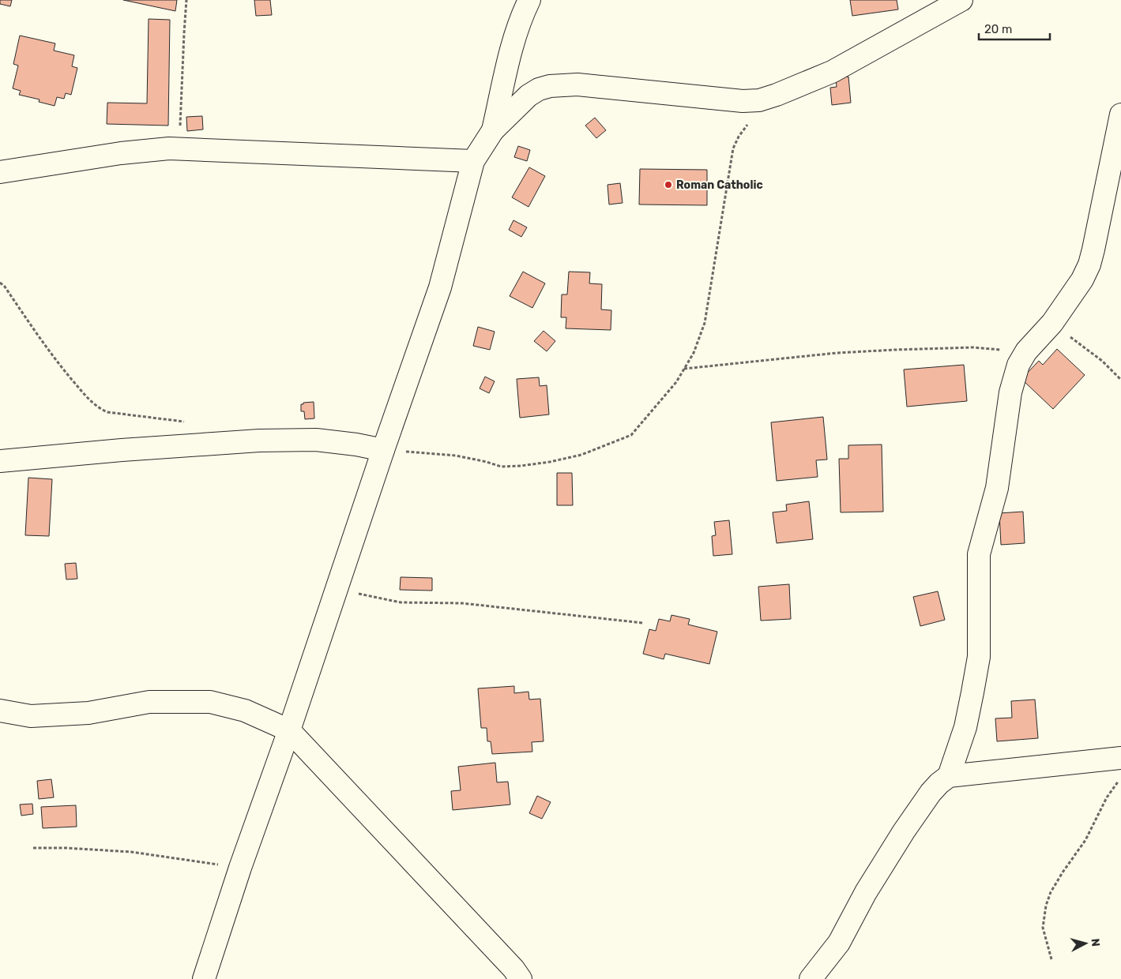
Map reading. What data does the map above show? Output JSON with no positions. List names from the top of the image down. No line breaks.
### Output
{"places":["Roman Catholic"],"scale_bar":"20 m","north":"right"}
